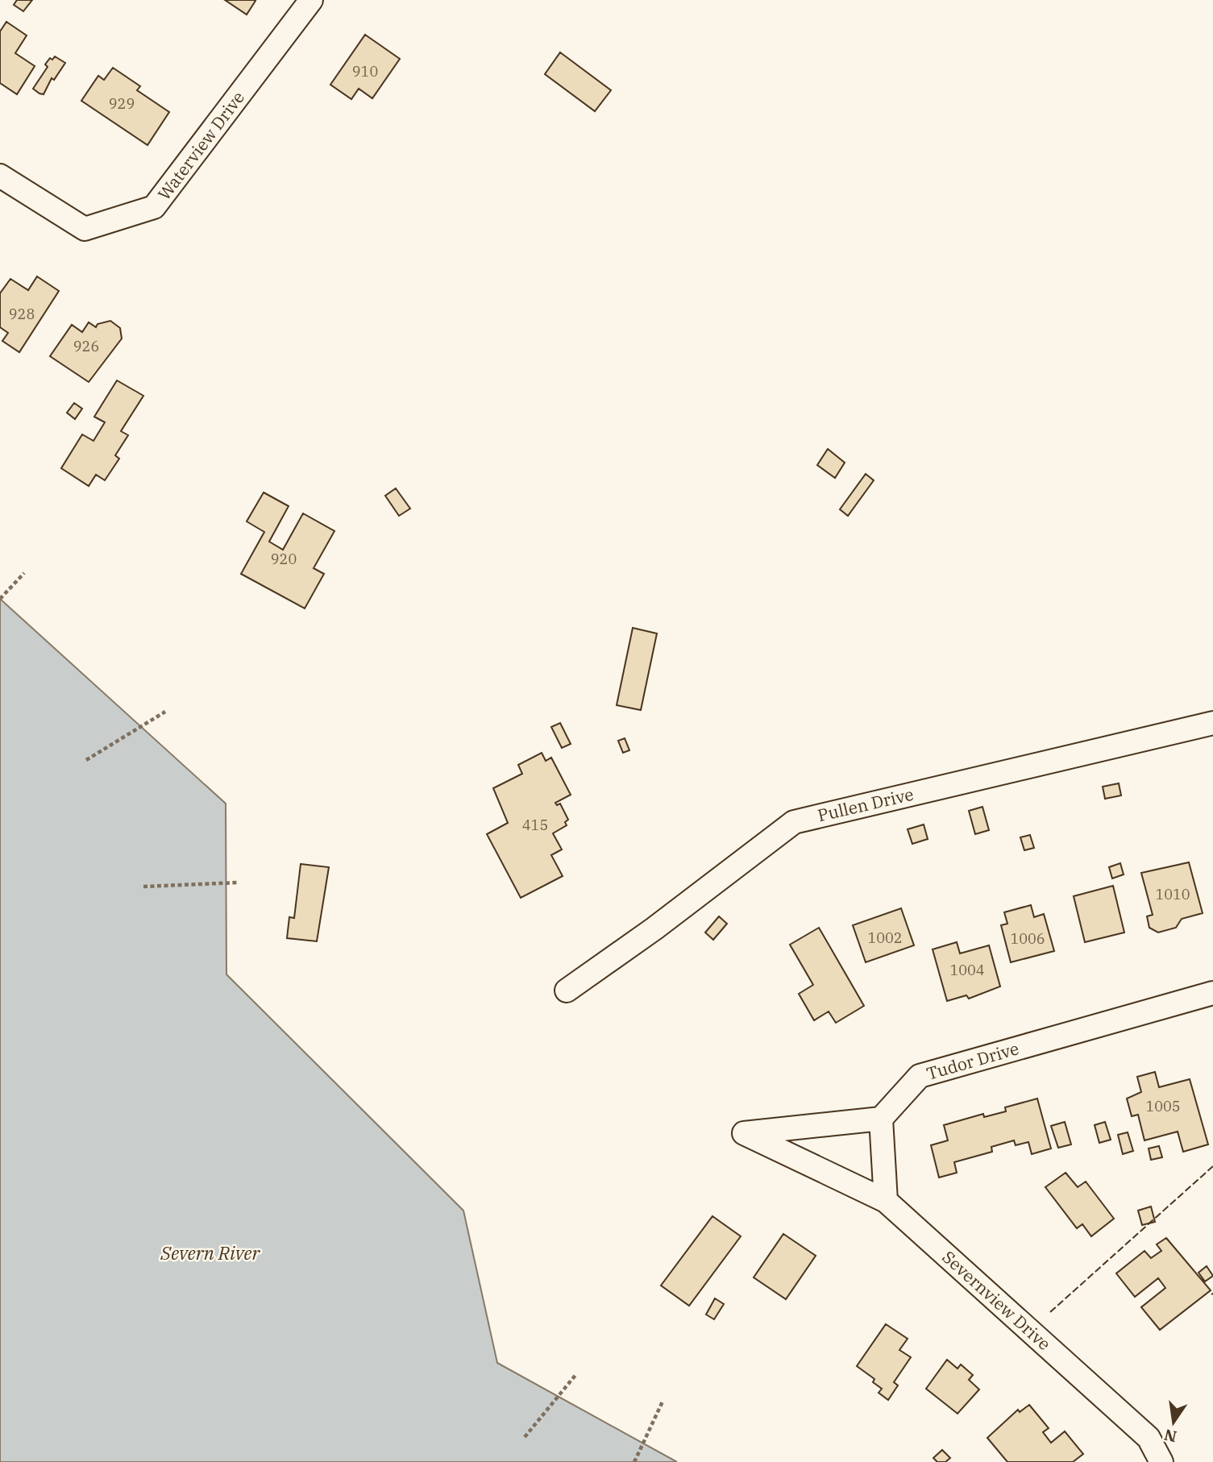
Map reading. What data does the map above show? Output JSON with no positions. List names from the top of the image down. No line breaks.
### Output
{"streets":{"street":["Waterview Drive","Pullen Drive","Tudor Drive","Severnview Drive"]},"crossings":[["Tudor Drive","Severnview Drive"]],"water":["Severn River"],"house_numbers":["910","929","928","926","920","415","1010","1002","1006","1004","1005"],"north":"bottom"}
